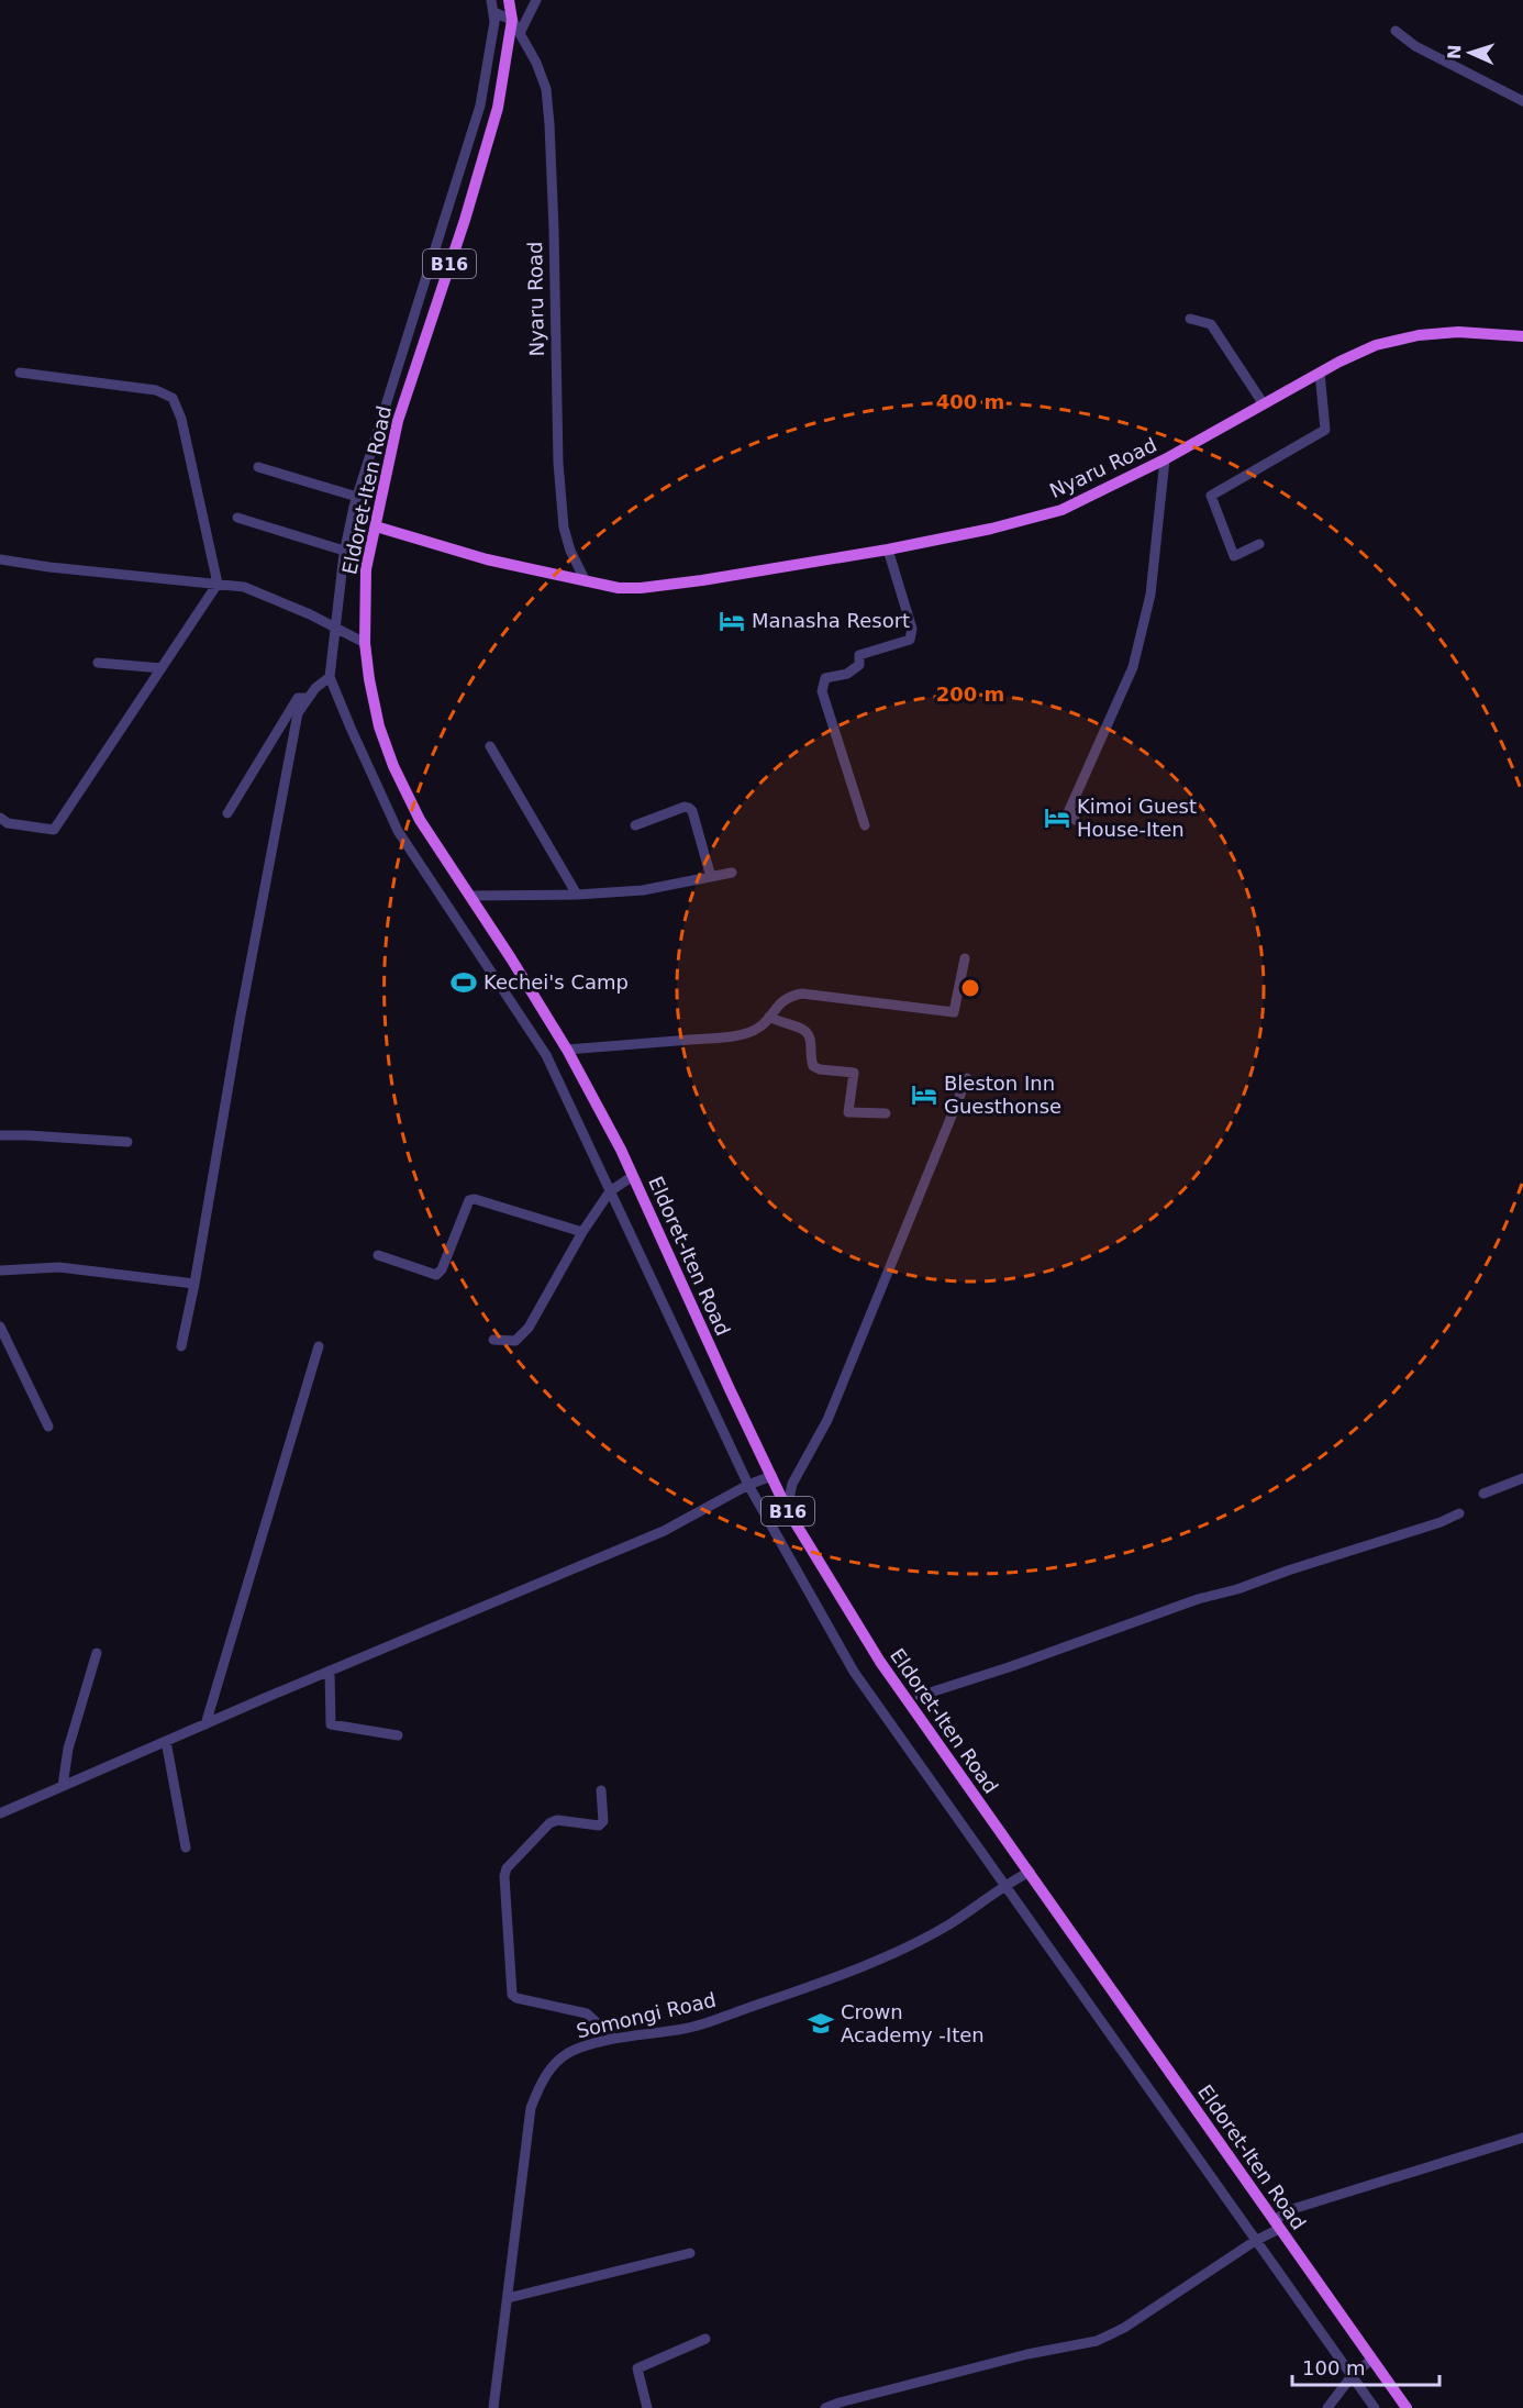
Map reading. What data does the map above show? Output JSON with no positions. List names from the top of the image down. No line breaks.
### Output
{"streets":{"main road":["B16","Nyaru Road","Eldoret-Iten Road"],"street":["Somongi Road"]},"crossings":[["Nyaru Road","Eldoret-Iten Road"],["Eldoret-Iten Road","Somongi Road"]],"places":{"hotel":["Manasha Resort","Kimoi Guest House-Iten","Bleston Inn Guesthonse"],"sports":["Kechei's Camp"],"school or university":["Crown Academy -Iten"]},"scale_bar":"100 m","north":"left","rings":["400 m","200 m"]}
